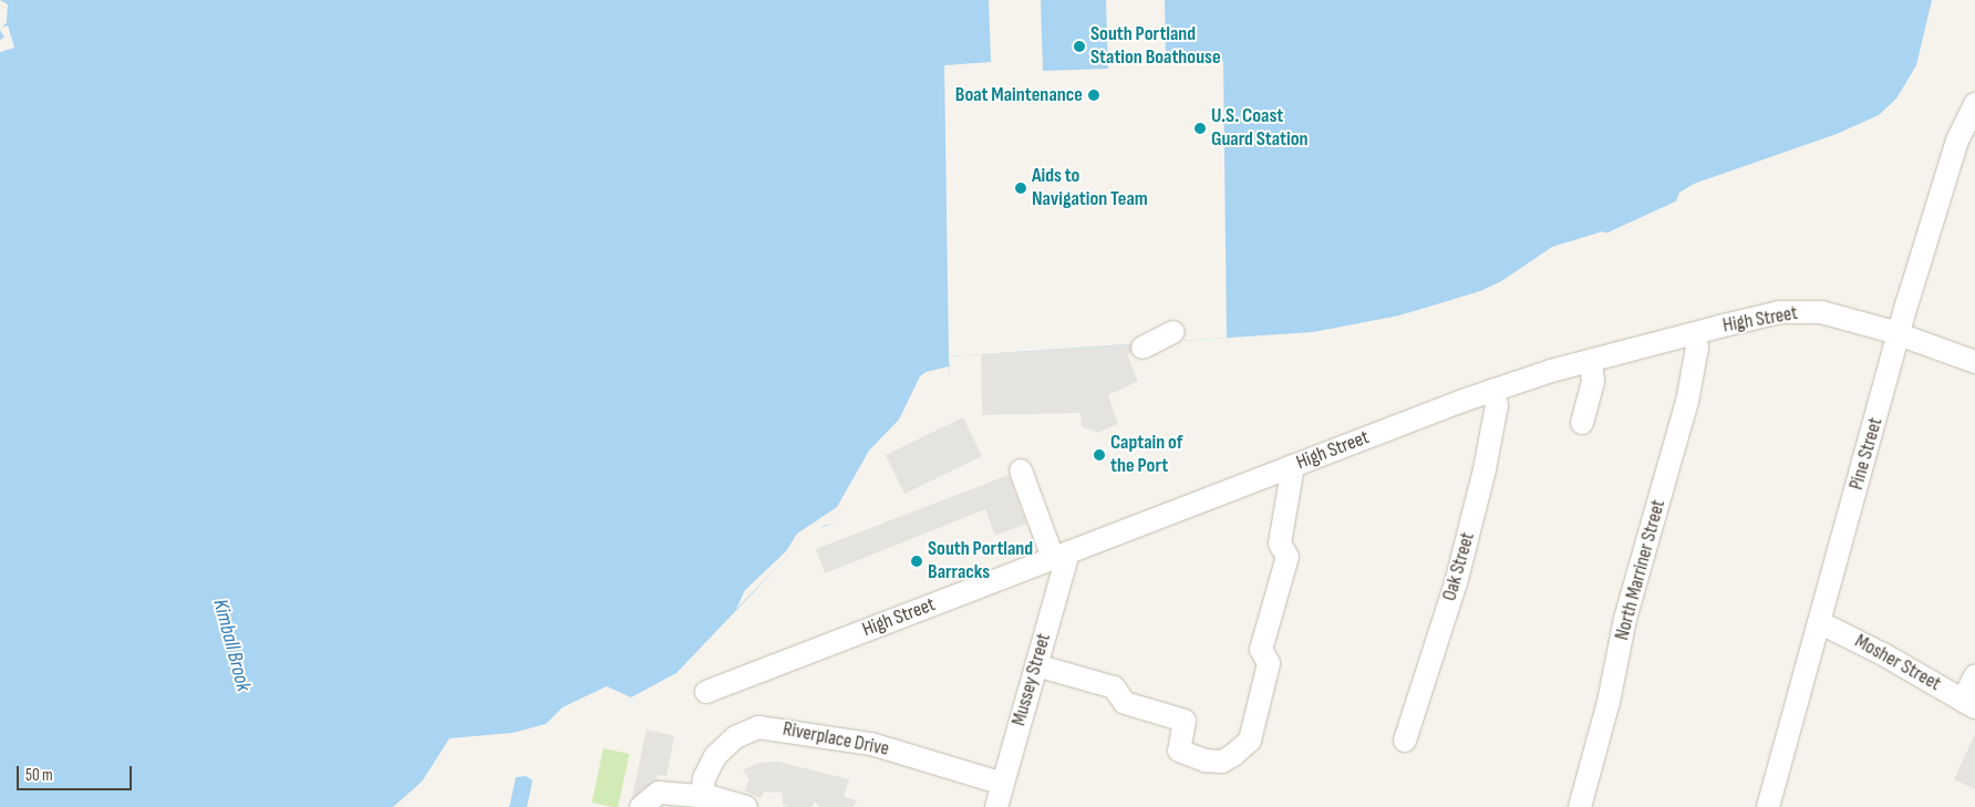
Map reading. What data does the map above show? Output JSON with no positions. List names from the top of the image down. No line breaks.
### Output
{"streets":{"street":["High Street","Pine Street","Oak Street","North Marriner Street","Mosher Street","Mussey Street","Riverplace Drive"]},"crossings":[["High Street","Pine Street"],["High Street","Oak Street"],["High Street","North Marriner Street"],["High Street","Mussey Street"],["Pine Street","Mosher Street"],["Mussey Street","Riverplace Drive"]],"water":["Kimball Brook"],"places":["South Portland Station Boathouse","Boat Maintenance","U.S. Coast Guard Station","Aids to Navigation Team","Captain of the Port","South Portland Barracks"],"scale_bar":"50 m"}
